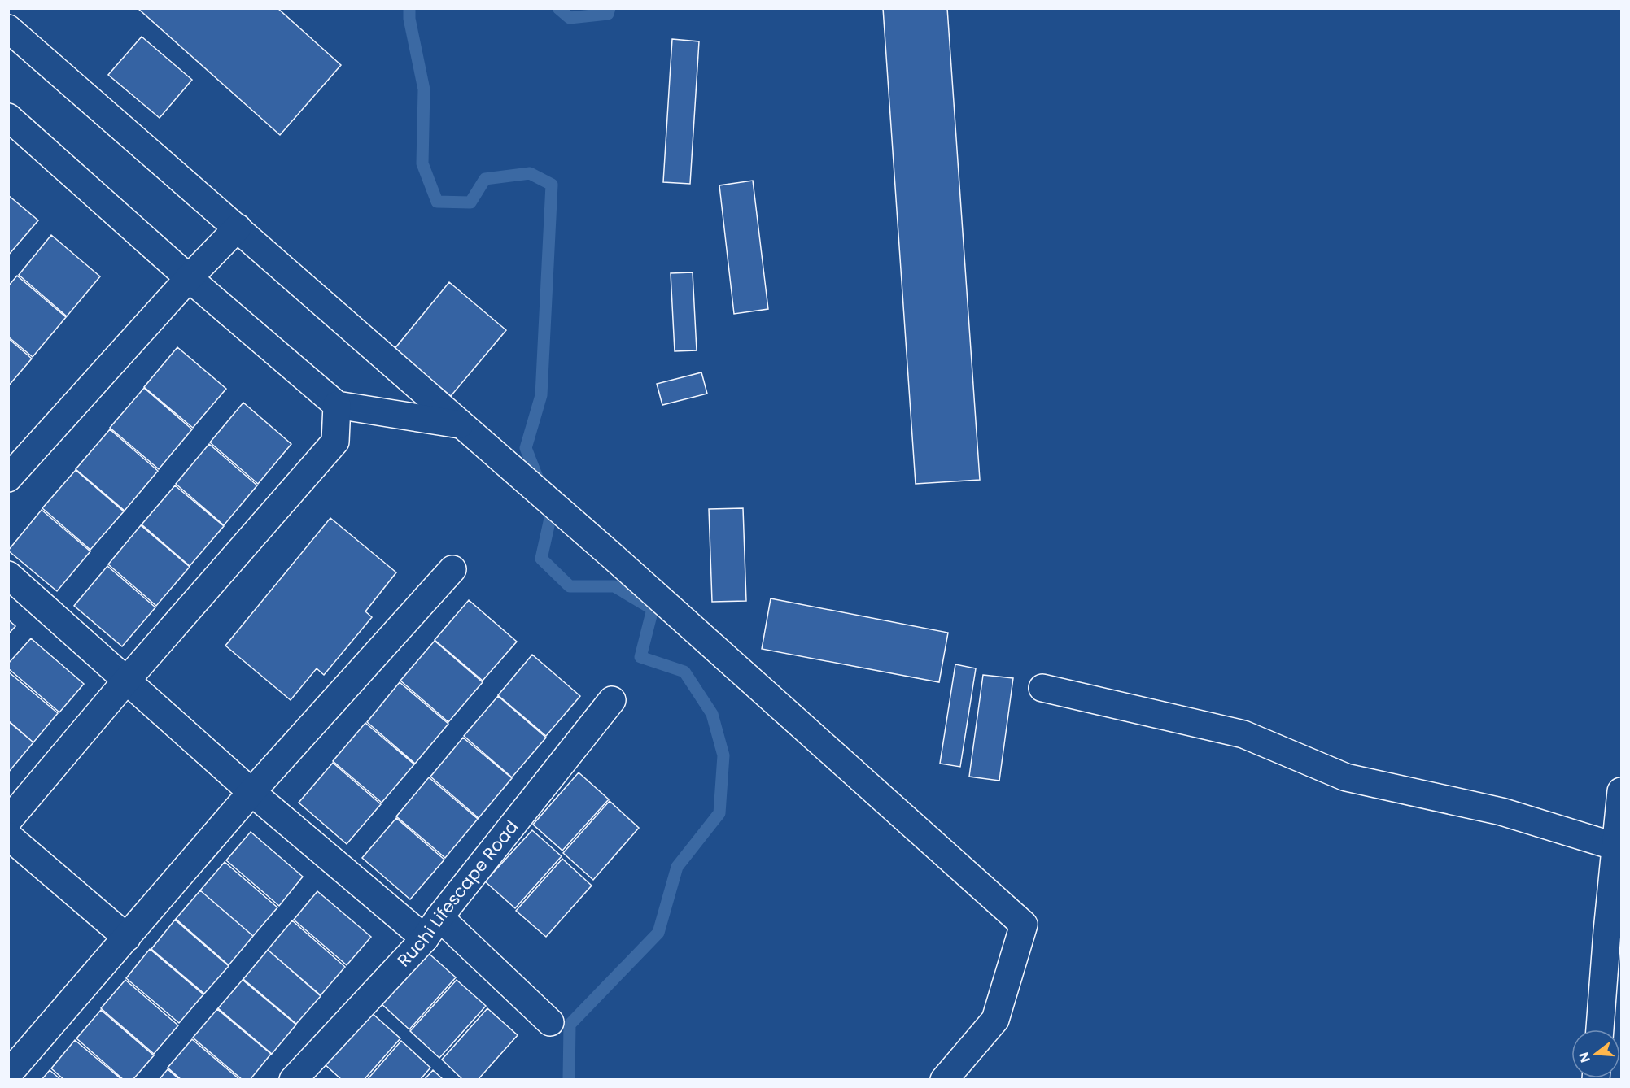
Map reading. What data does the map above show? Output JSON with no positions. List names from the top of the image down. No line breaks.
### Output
{"streets":{"street":["Ruchi Lifescape Road"]},"north":"left"}
